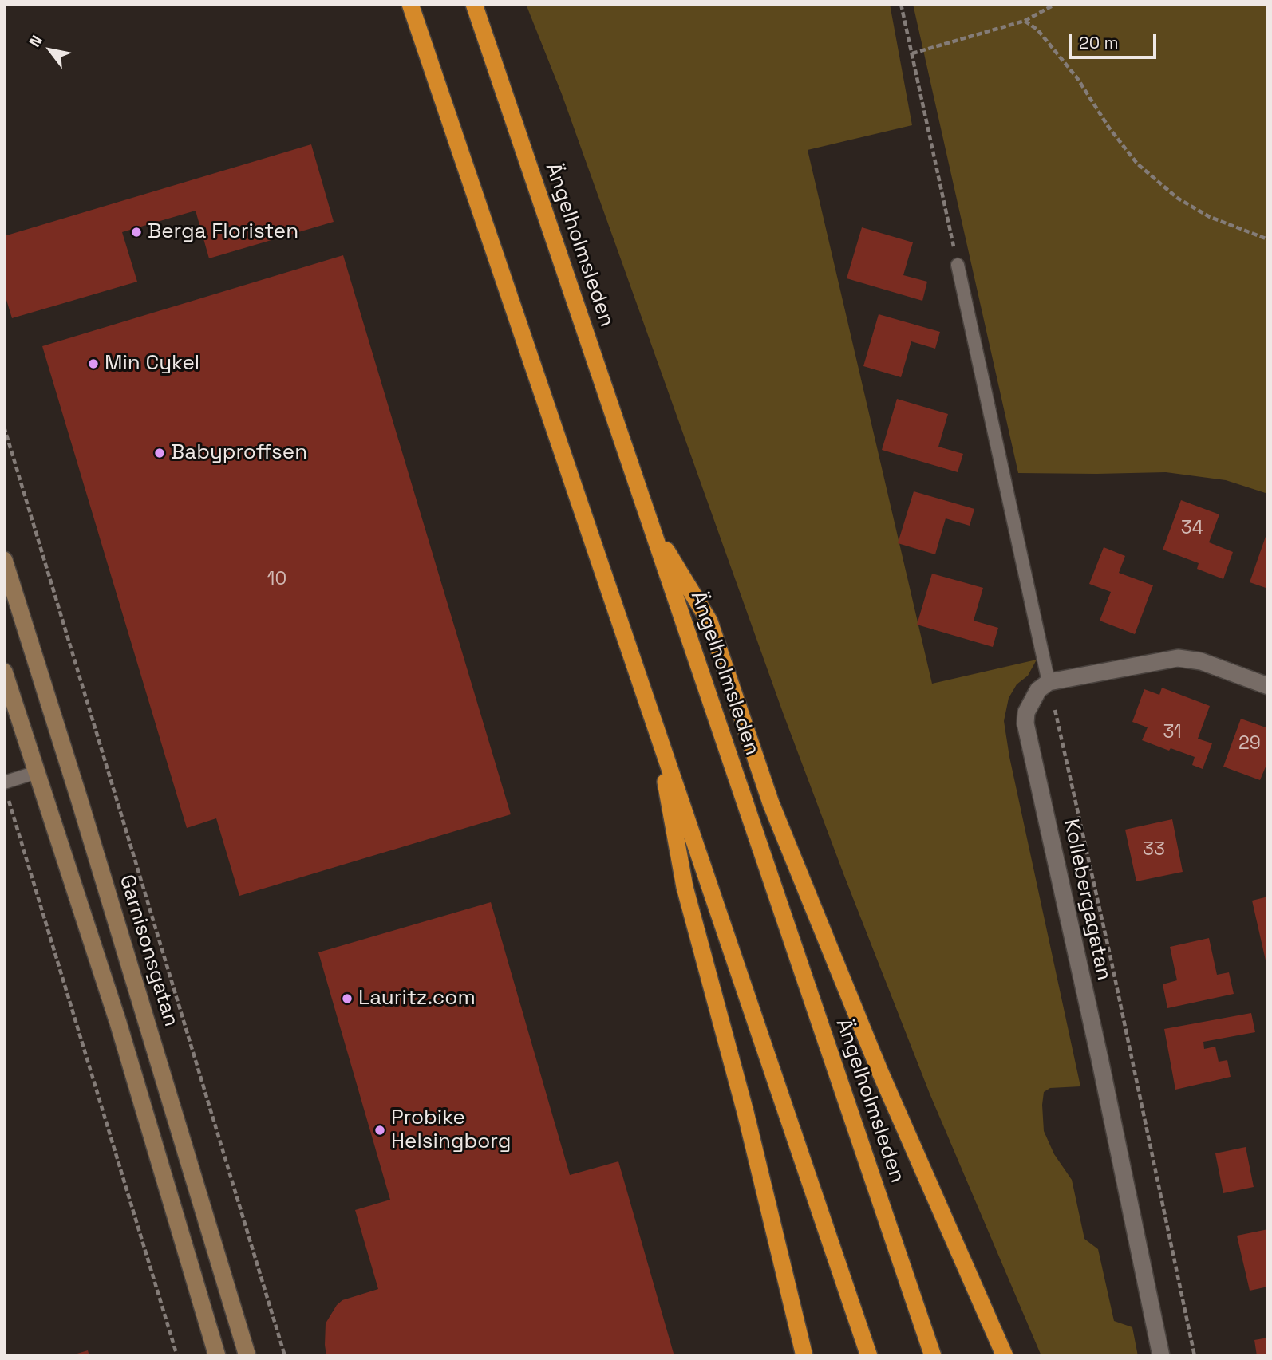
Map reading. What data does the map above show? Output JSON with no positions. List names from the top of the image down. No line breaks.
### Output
{"streets":{"highway":["Ängelholmsleden"],"street":["Kollebergagatan","Garnisonsgatan"]},"places":["Berga Floristen","Min Cykel","Babyproffsen","Lauritz.com","Probike Helsingborg"],"house_numbers":["34","10","31","29","33"],"scale_bar":"20 m","north":"top left"}
